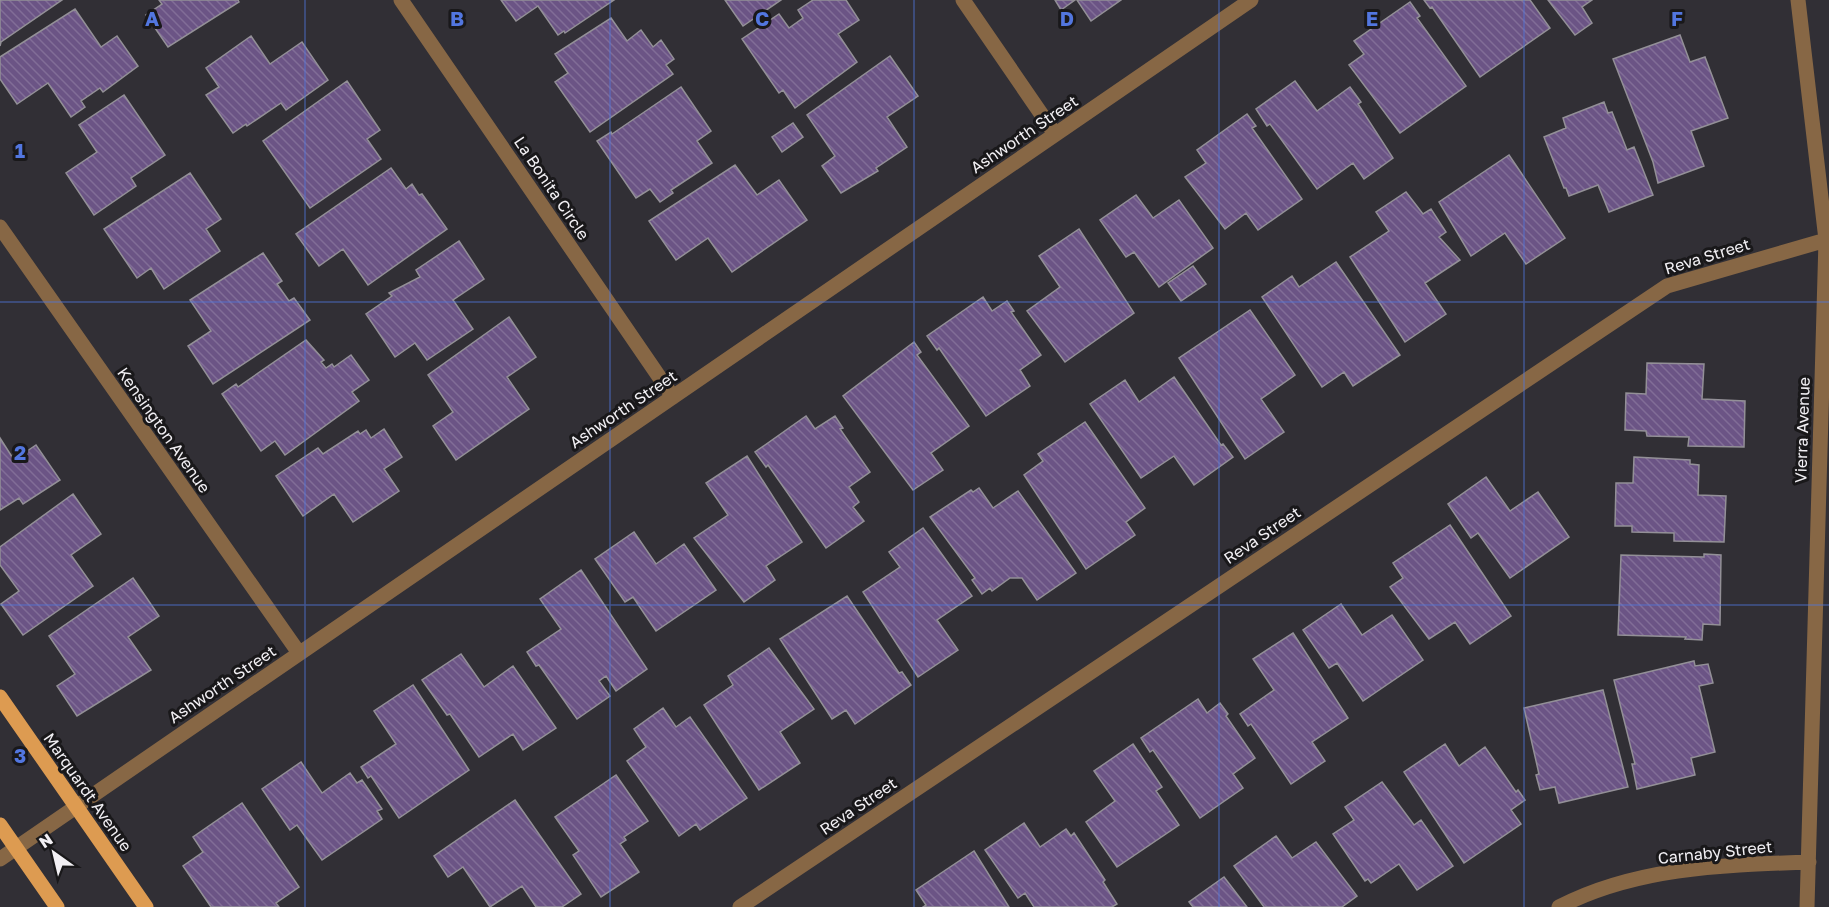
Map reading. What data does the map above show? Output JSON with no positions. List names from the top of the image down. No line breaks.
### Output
{"streets":{"main road":["Marquardt Avenue"],"street":["Ashworth Street","La Bonita Circle","Reva Street","Kensington Avenue","Vierra Avenue","Carnaby Street"]},"crossings":[["Ashworth Street","La Bonita Circle"],["Ashworth Street","Kensington Avenue"],["Ashworth Street","Marquardt Avenue"],["Reva Street","Vierra Avenue"],["Vierra Avenue","Carnaby Street"]],"north":"top left","grid":{"columns":["A","B","C","D","E","F"],"rows":["1","2","3"]}}
